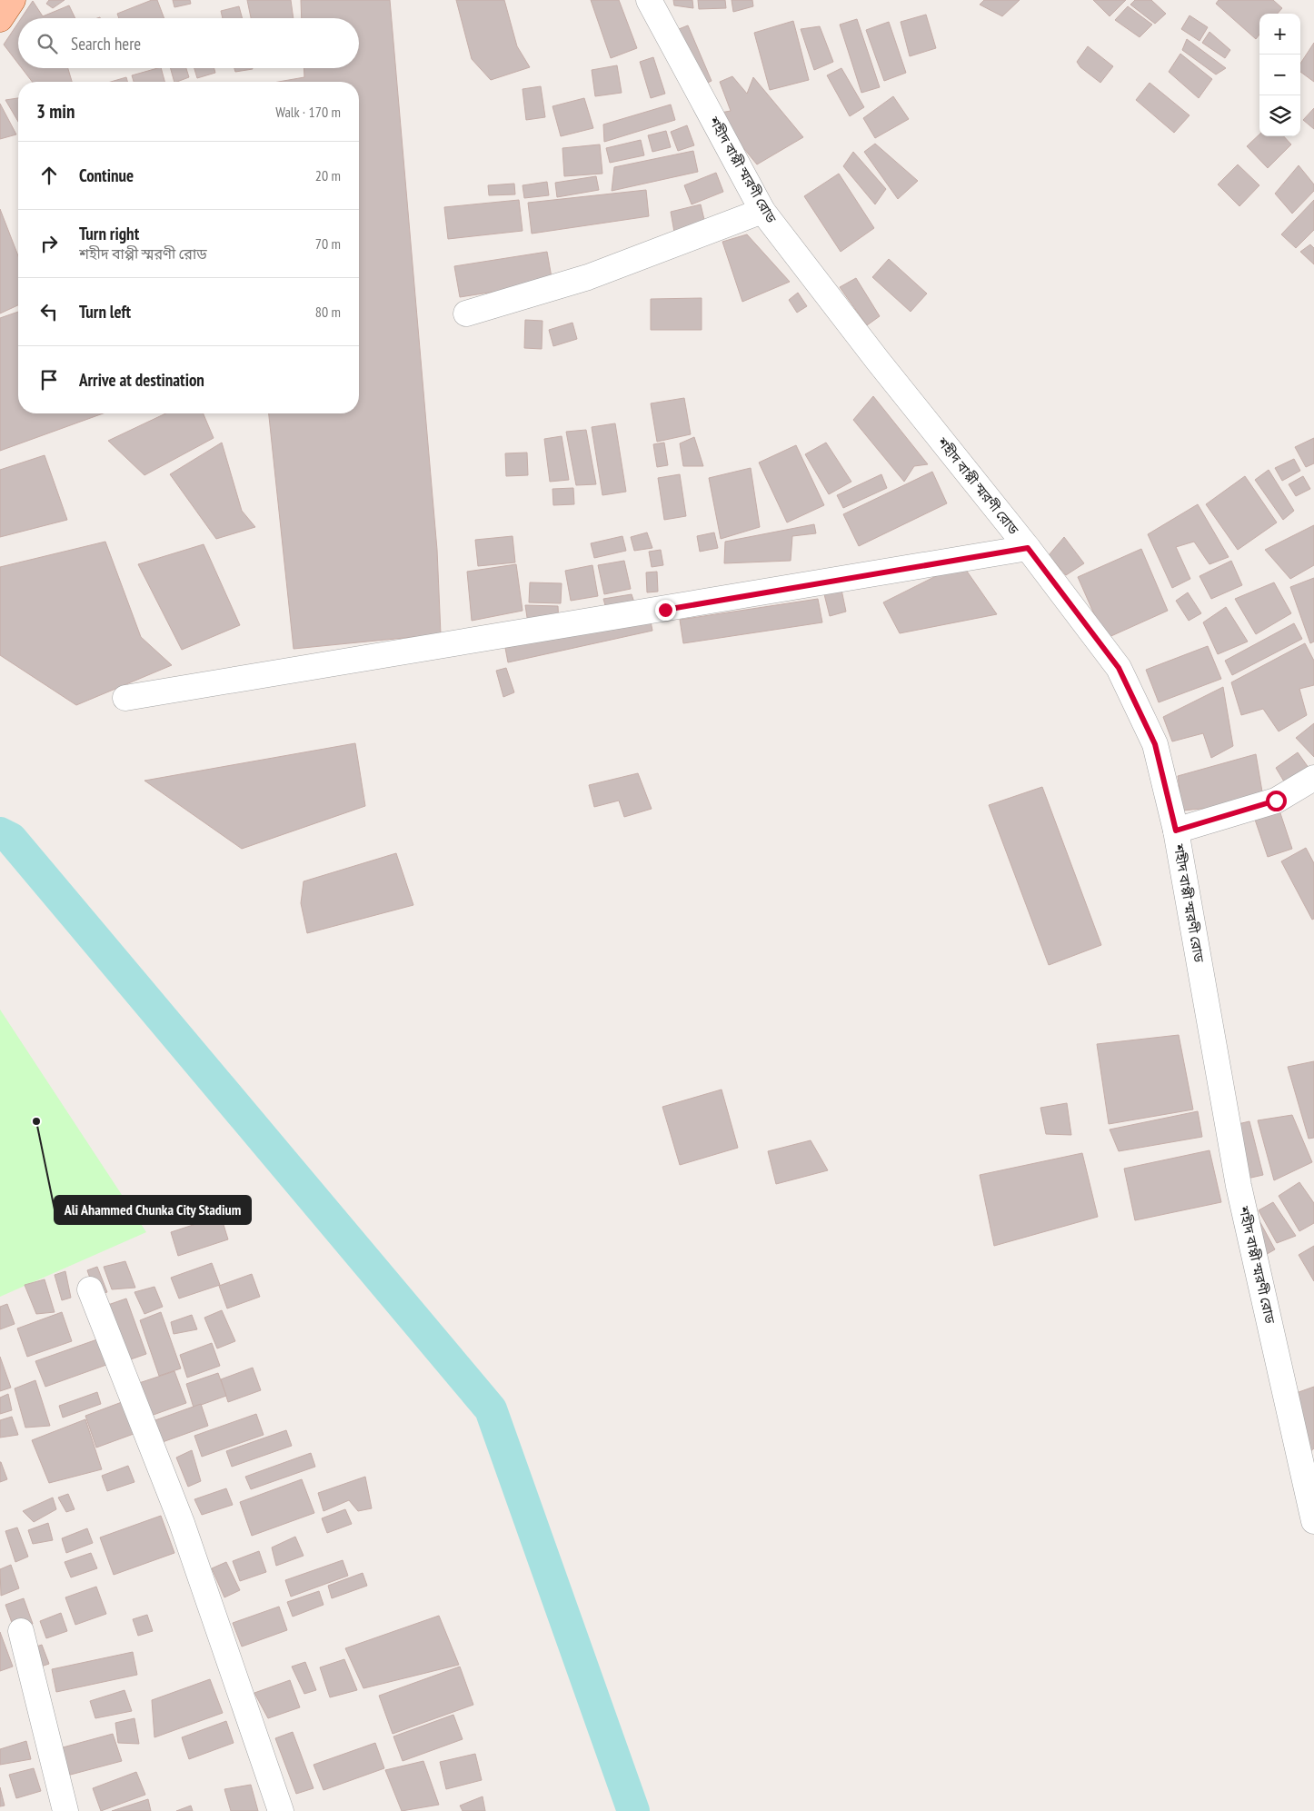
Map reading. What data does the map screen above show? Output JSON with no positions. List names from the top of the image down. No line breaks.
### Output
{"streets":{"street":["শহীদ বাপ্পী স্মরণী রোড"]},"places":["Ali Ahammed Chunka City Stadium"],"page":{"map_buttons":["+","−"],"search":"Search here","heading":["3 min","Walk · 170 m"],"list":[["Continue","20 m"],["Turn right","শহীদ বাপ্পী স্মরণী রোড","70 m"],["Turn left","80 m"],"Arrive at destination"]}}
